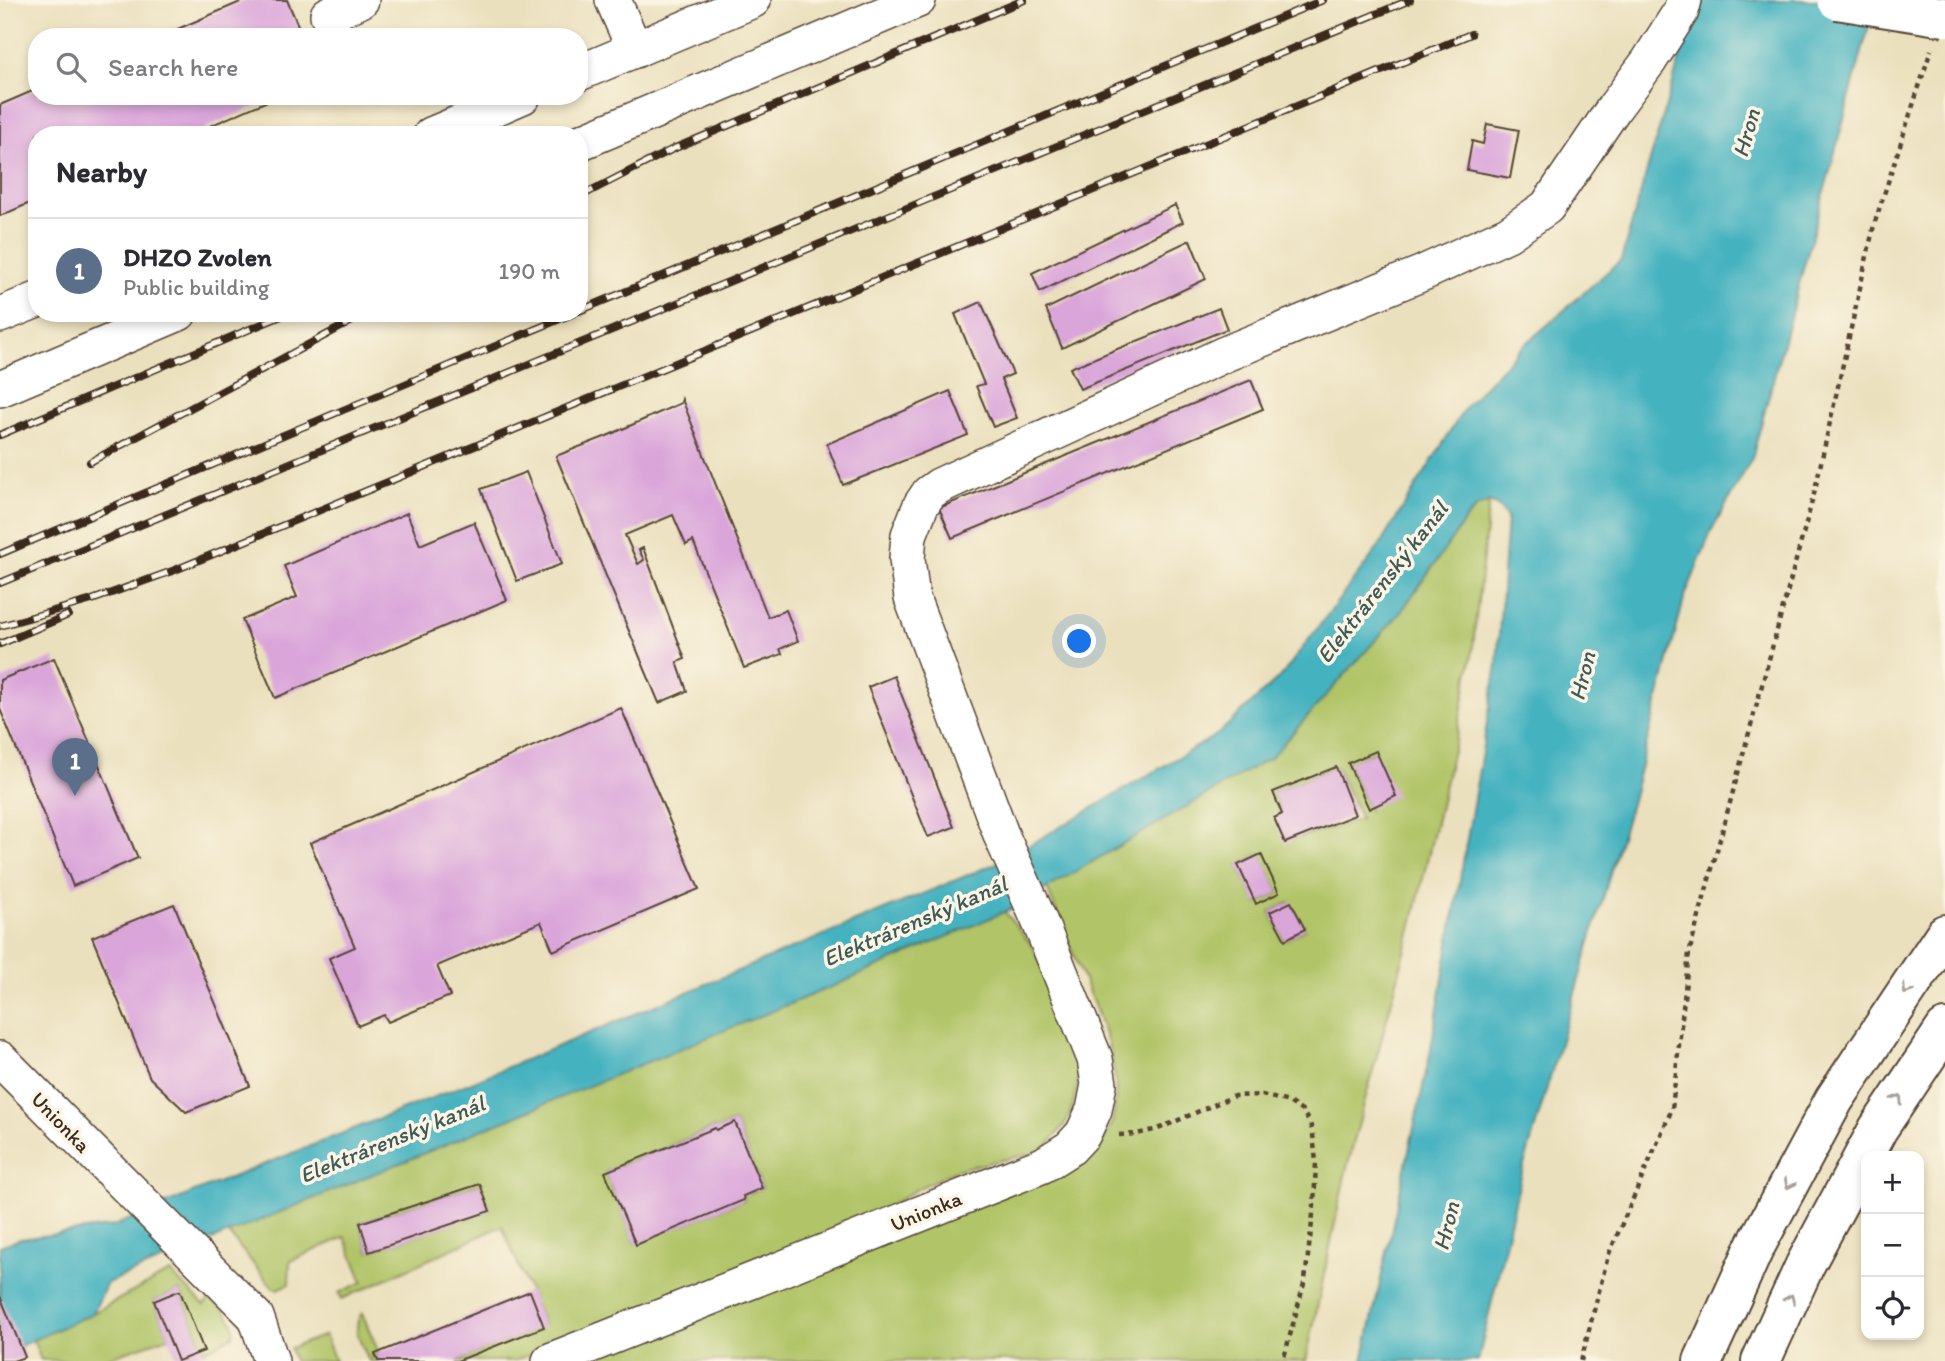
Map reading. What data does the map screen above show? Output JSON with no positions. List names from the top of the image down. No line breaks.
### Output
{"streets":{"lane":["Unionka"]},"water":["Hron","Elektrárenský kanál"],"page":{"search":"Search here","heading":"Nearby","list":[{"mark":"1","name":"DHZO Zvolen","note":"Public building","value":"190 m"}],"pins":"1","map_buttons":["+","−"]}}
